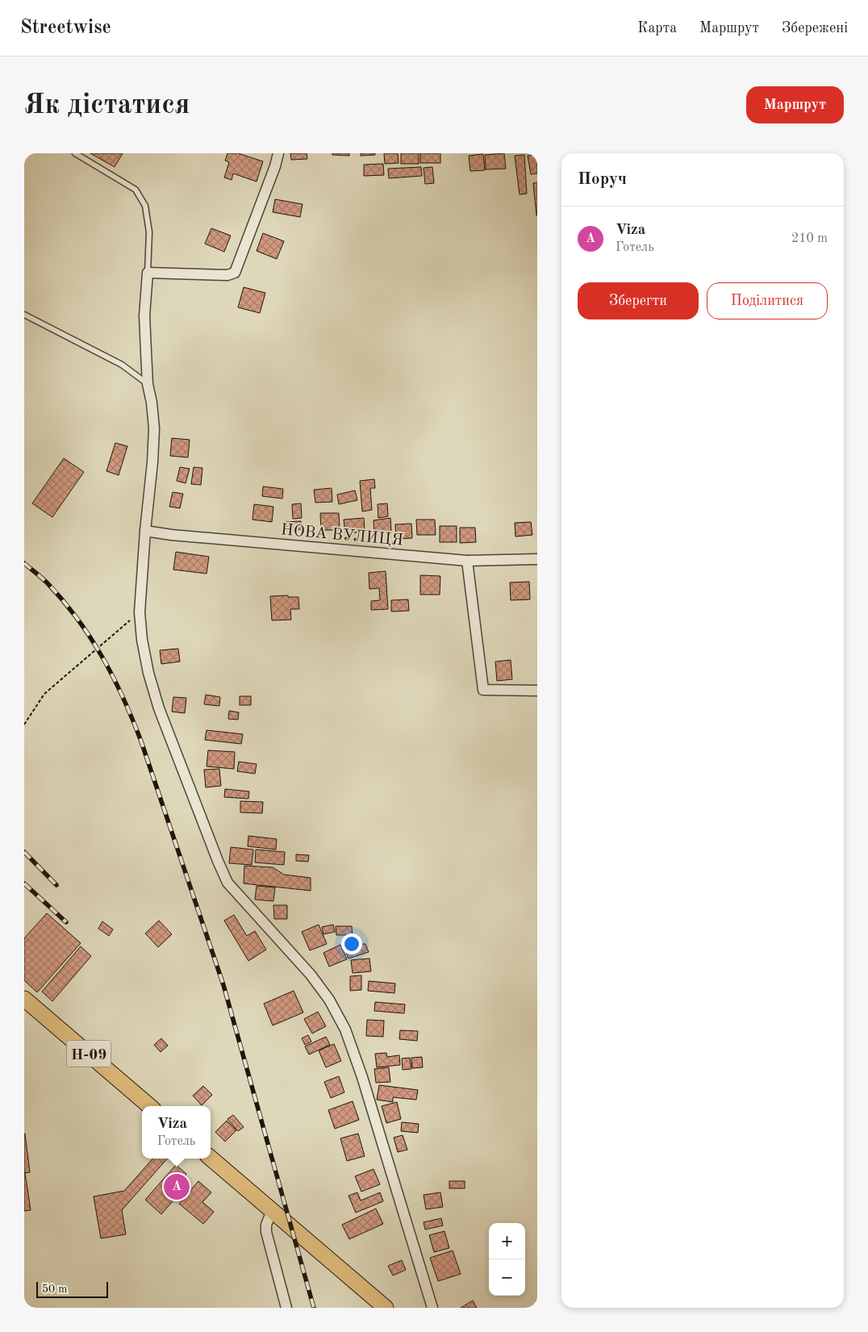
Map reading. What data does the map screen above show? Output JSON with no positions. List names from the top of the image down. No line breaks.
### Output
{"streets":{"main road":["Н-09"],"street":["НОВА ВУЛИЦЯ"]},"scale_bar":"50 m","page":{"header":"Streetwise","nav":["Карта","Маршрут","Збережені"],"buttons":["Маршрут",["Зберегти","Поділитися"]],"title":"Як дістатися","heading":"Поруч","list":[{"mark":"A","name":"Viza","note":"Готель","value":"210 m"}],"popup":["Viza","Готель"],"pins":"A","map_buttons":["+","−"],"scale":"50 m"}}
